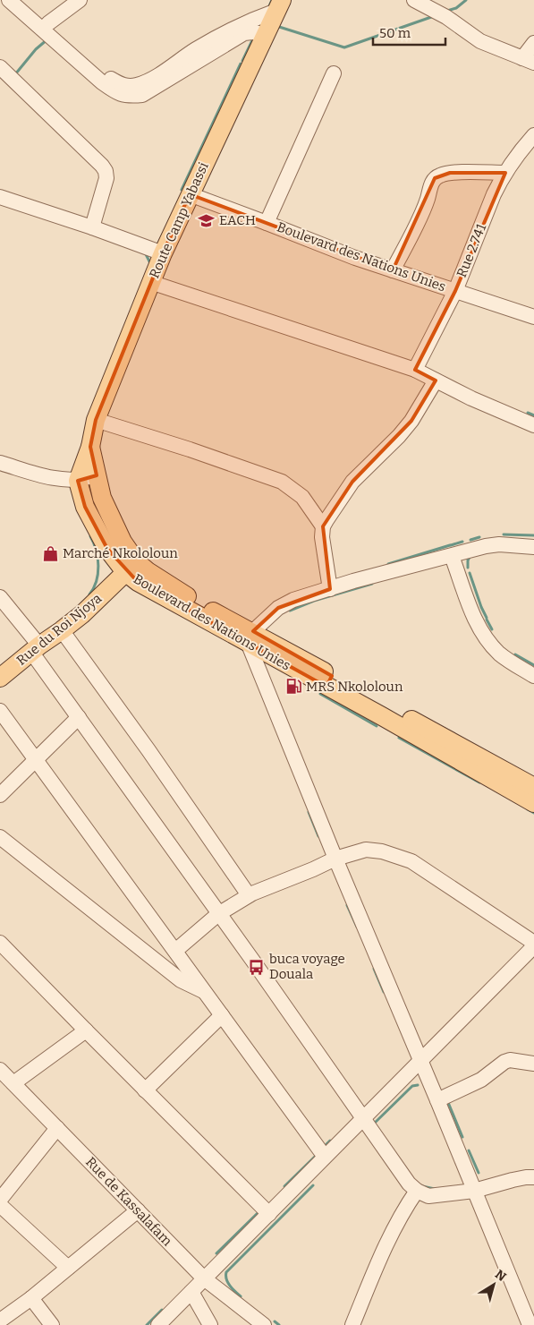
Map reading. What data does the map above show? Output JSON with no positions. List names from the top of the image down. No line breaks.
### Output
{"streets":{"main road":["Route Camp Yabassi","Boulevard des Nations Unies","Rue du Roi Njoya"],"street":["Rue 2.741","Rue de Kassalafam"]},"crossings":[["Route Camp Yabassi","Boulevard des Nations Unies"],["Rue 2.741","Boulevard des Nations Unies"],["Boulevard des Nations Unies","Rue du Roi Njoya"]],"places":{"school or university":["EACH"],"shop":["Marché Nkololoun"],"fuel station":["MRS Nkololoun"],"bus stop":["buca voyage Douala"]},"scale_bar":"50 m","north":"top right"}
